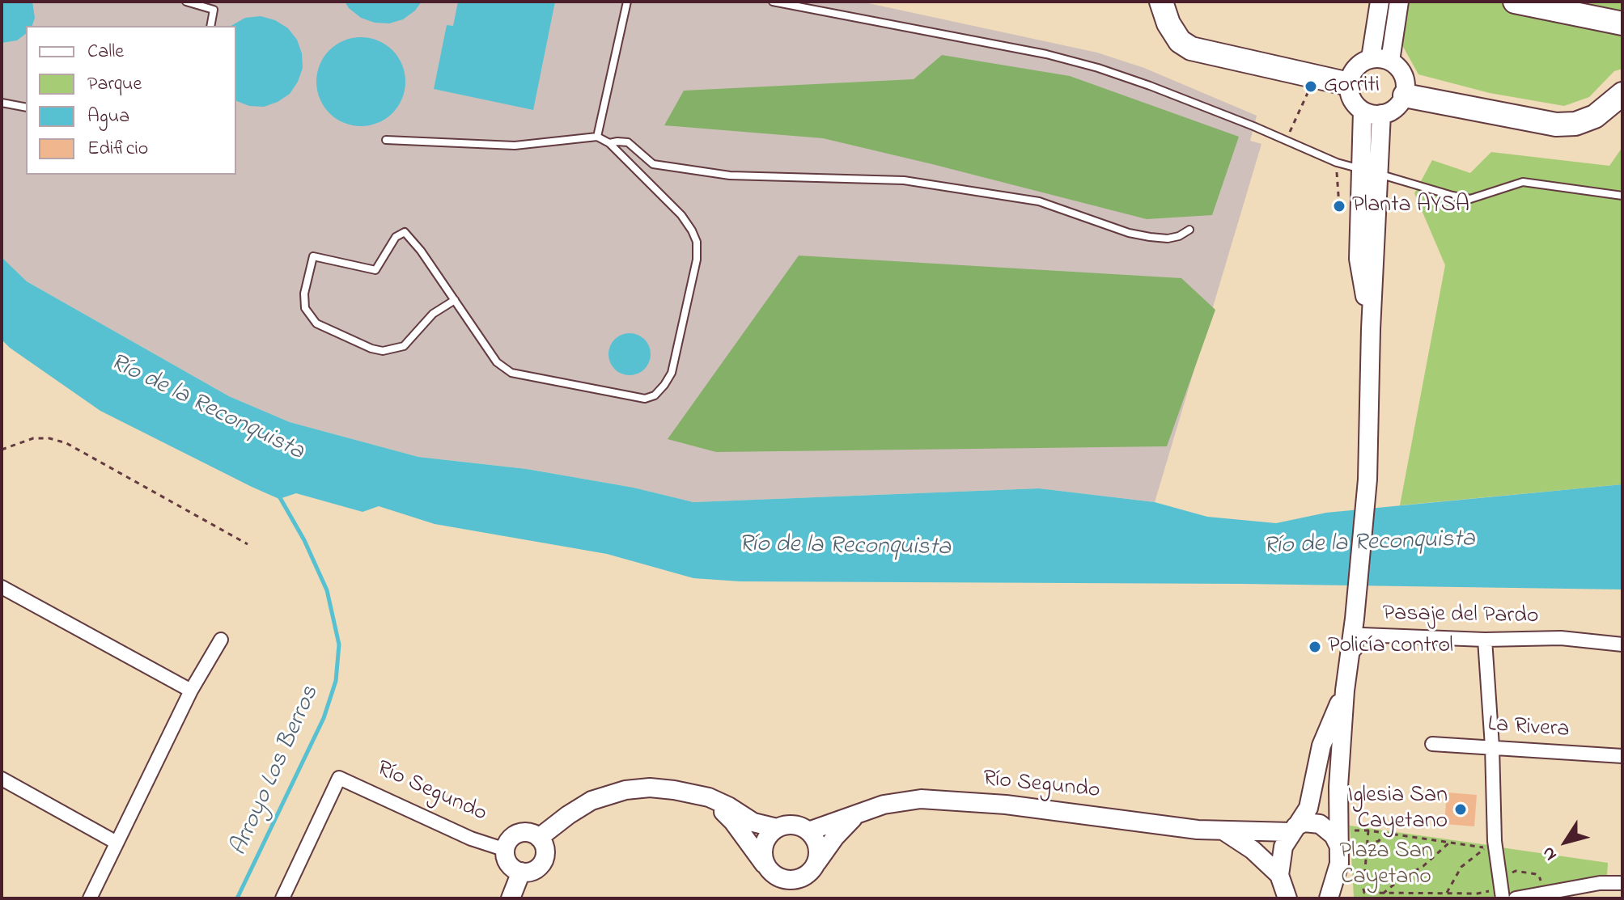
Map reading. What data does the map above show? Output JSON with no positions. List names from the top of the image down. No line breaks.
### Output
{"streets":{"main road":["Río Segundo"],"street":["Pasaje del Pardo","La Rivera"]},"water":["Río de la Reconquista","Arroyo Los Berros"],"parks":["Plaza San Cayetano"],"places":["Gorriti","Planta AYSA","Policía control","Iglesia San Cayetano"],"legend":["Calle","Parque","Agua","Edificio"],"north":"bottom left"}
